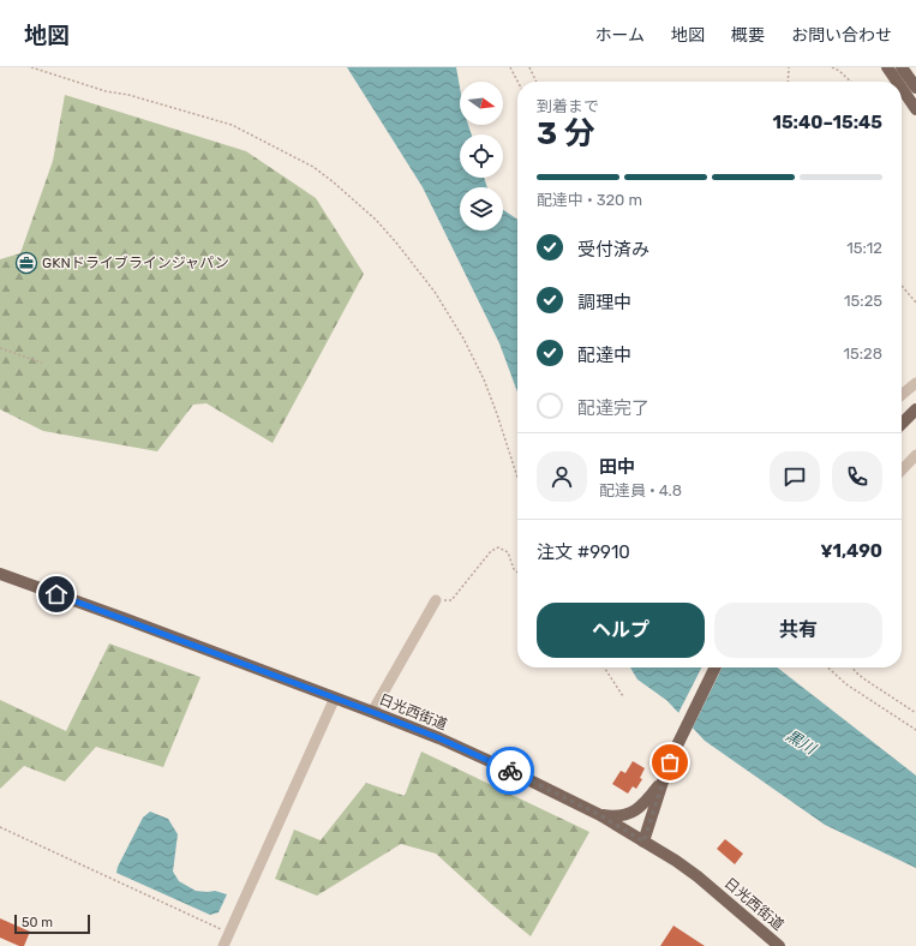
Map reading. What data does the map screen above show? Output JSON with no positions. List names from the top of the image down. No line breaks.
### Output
{"streets":{"main road":["日光西街道"]},"water":["黒川"],"places":{"office":["GKNドライブラインジャパン"]},"scale_bar":"50 m","north":"right","page":{"header":"地図","nav":["ホーム","地図","概要","お問い合わせ"],"heading":["3 分","到着まで","15:40–15:45"],"panel":["田中","配達員 · 4.8","注文 #9910","¥1,490"],"bar":"配達中 · 320 m","list":[["受付済み","15:12"],["調理中","15:25"],["配達中","15:28"],"配達完了"],"buttons":["ヘルプ","共有"],"scale":"50 m"}}
